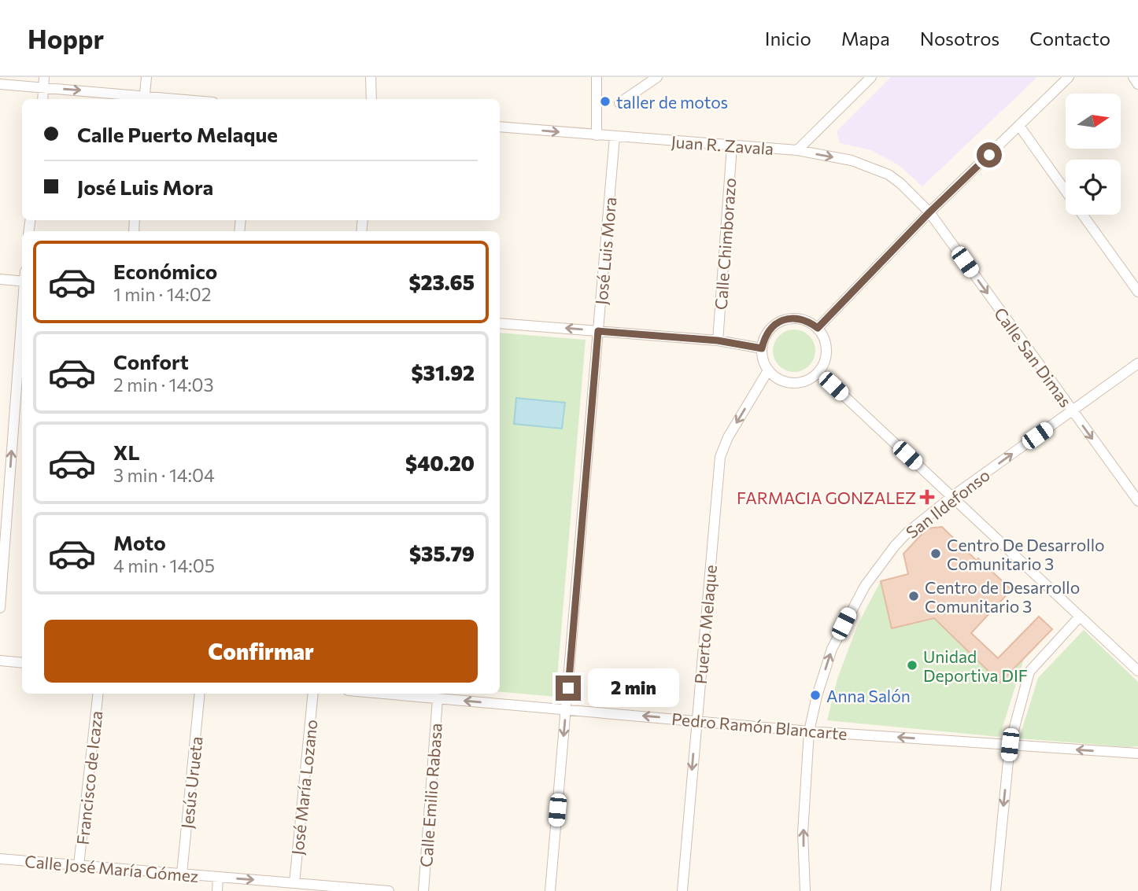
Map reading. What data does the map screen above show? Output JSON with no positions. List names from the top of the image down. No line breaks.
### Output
{"streets":{"street":["Juan R. Zavala","Calle Chimborazo","José Luis Mora","Calle San Dimas","San Ildefonso","Puerto Melaque","Pedro Ramón Blancarte","Francisco de Icaza","Jesús Urueta","José María Lozano","Calle Emilio Rabasa","Calle José María Gómez"]},"crossings":[["Juan R. Zavala","Calle Chimborazo"],["Juan R. Zavala","José Luis Mora"],["Juan R. Zavala","Calle San Dimas"],["José Luis Mora","Pedro Ramón Blancarte"],["Calle San Dimas","San Ildefonso"],["San Ildefonso","Pedro Ramón Blancarte"],["Puerto Melaque","Pedro Ramón Blancarte"],["Pedro Ramón Blancarte","Calle Emilio Rabasa"],["Francisco de Icaza","Calle José María Gómez"],["Jesús Urueta","Calle José María Gómez"],["José María Lozano","Calle José María Gómez"]],"one_way":["Juan R. Zavala","Calle San Dimas","San Ildefonso","Puerto Melaque","Pedro Ramón Blancarte"],"places":{"other":["taller de motos","Centro De Desarrollo Comunitario 3","Centro de Desarrollo Comunitario 3","Unidad Deportiva DIF","Anna Salón"],"health":["FARMACIA GONZALEZ"]},"north":"right","page":{"header":"Hoppr","nav":["Inicio","Mapa","Nosotros","Contacto"],"banner":["Calle Puerto Melaque","José Luis Mora"],"list":[{"name":"Económico","note":"1 min · 14:02","value":"$23.65"},{"name":"Confort","note":"2 min · 14:03","value":"$31.92"},{"name":"XL","note":"3 min · 14:04","value":"$40.20"},{"name":"Moto","note":"4 min · 14:05","value":"$35.79"}],"buttons":"Confirmar","bubble":"2 min"}}
